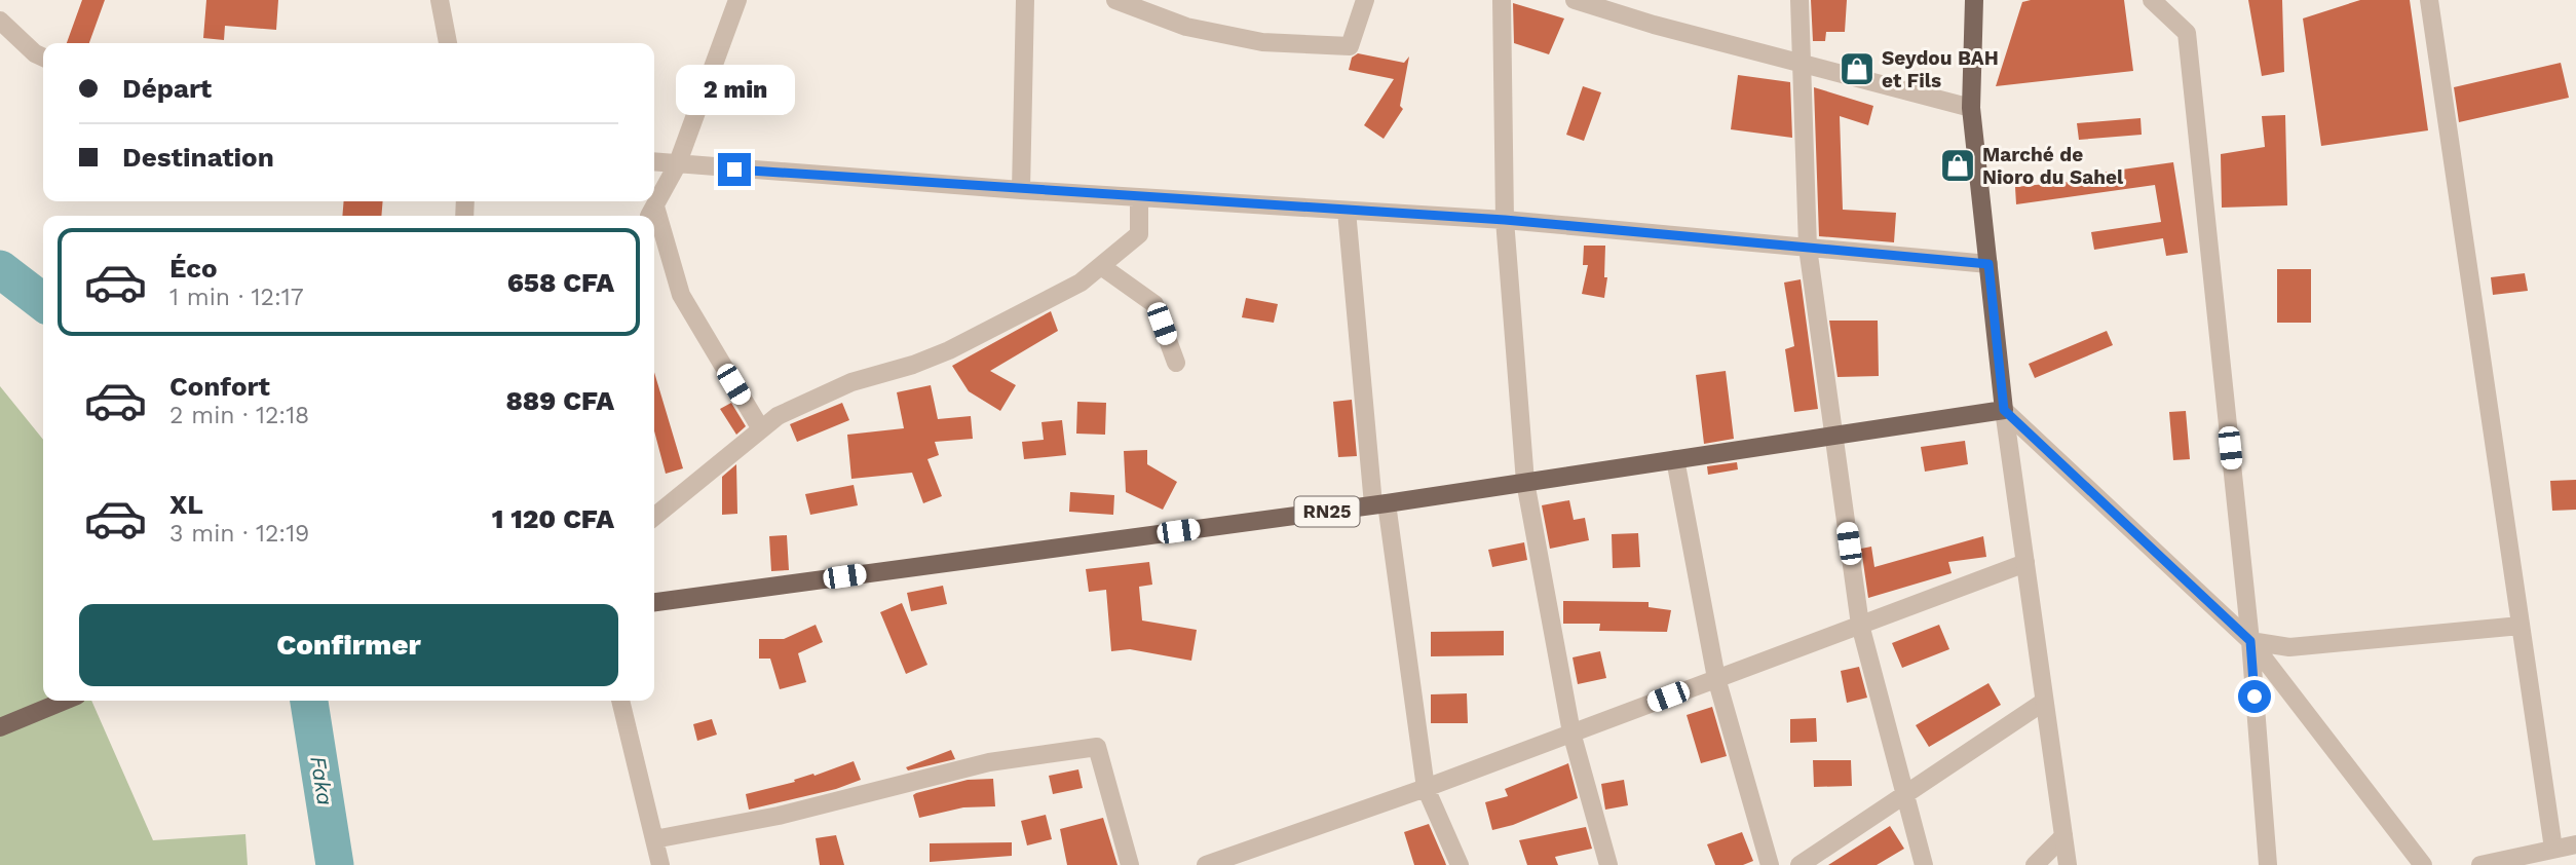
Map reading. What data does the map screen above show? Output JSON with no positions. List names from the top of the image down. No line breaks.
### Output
{"streets":{"main road":["RN25"]},"water":["Faka"],"places":{"shop":["Seydou BAH et Fils","Marché de Nioro du Sahel"]},"page":{"banner":["Départ","Destination"],"bubble":"2 min","list":[{"name":"Éco","note":"1 min · 12:17","value":"658 CFA"},{"name":"Confort","note":"2 min · 12:18","value":"889 CFA"},{"name":"XL","note":"3 min · 12:19","value":"1 120 CFA"}],"buttons":"Confirmer"}}
